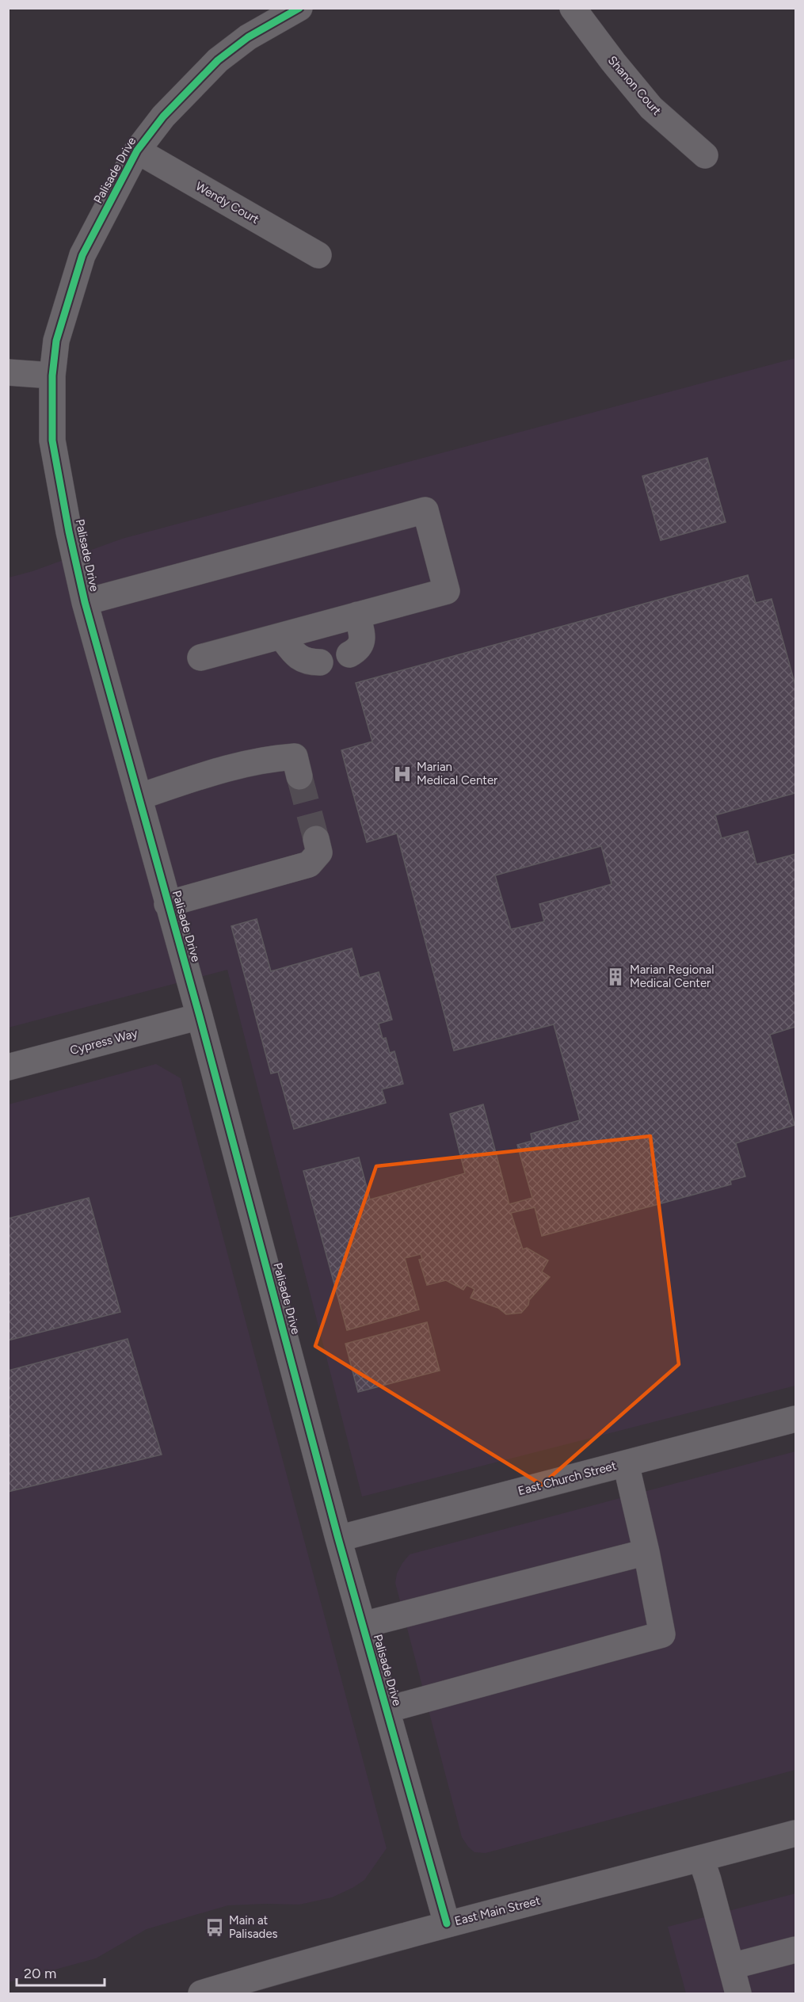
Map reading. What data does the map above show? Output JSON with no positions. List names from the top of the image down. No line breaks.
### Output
{"streets":{"street":["Shanon Court","Palisade Drive","Wendy Court","Cypress Way","East Church Street","East Main Street"]},"crossings":[["Palisade Drive","Wendy Court"],["Palisade Drive","Cypress Way"],["Palisade Drive","East Church Street"],["Palisade Drive","East Main Street"]],"places":{"hospital":["Marian Medical Center"],"building":["Marian Regional Medical Center"],"bus stop":["Main at Palisades"]},"scale_bar":"20 m"}
